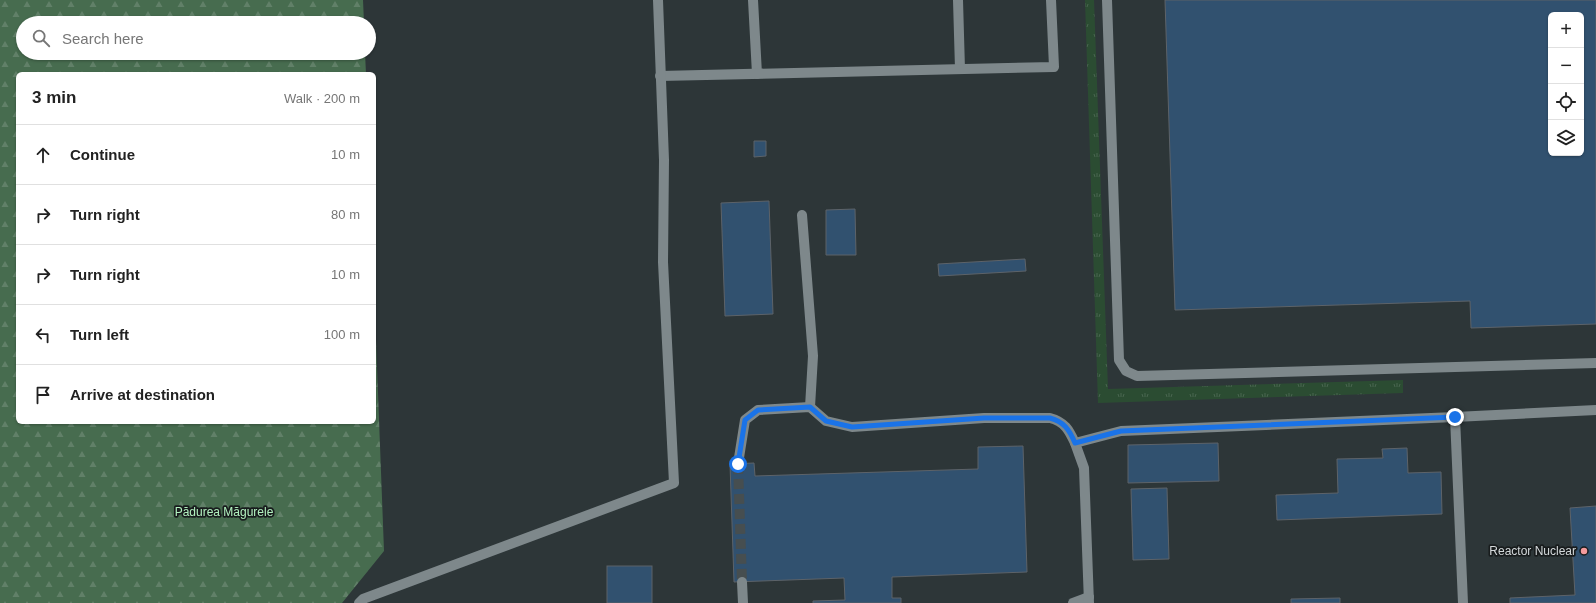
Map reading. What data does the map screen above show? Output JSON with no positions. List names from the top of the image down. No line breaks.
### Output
{"parks":["Pădurea Măgurele"],"places":["Reactor Nuclear"],"page":{"map_buttons":["+","−"],"search":"Search here","heading":["3 min","Walk · 200 m"],"list":[["Continue","10 m"],["Turn right","80 m"],["Turn right","10 m"],["Turn left","100 m"],"Arrive at destination"]}}
